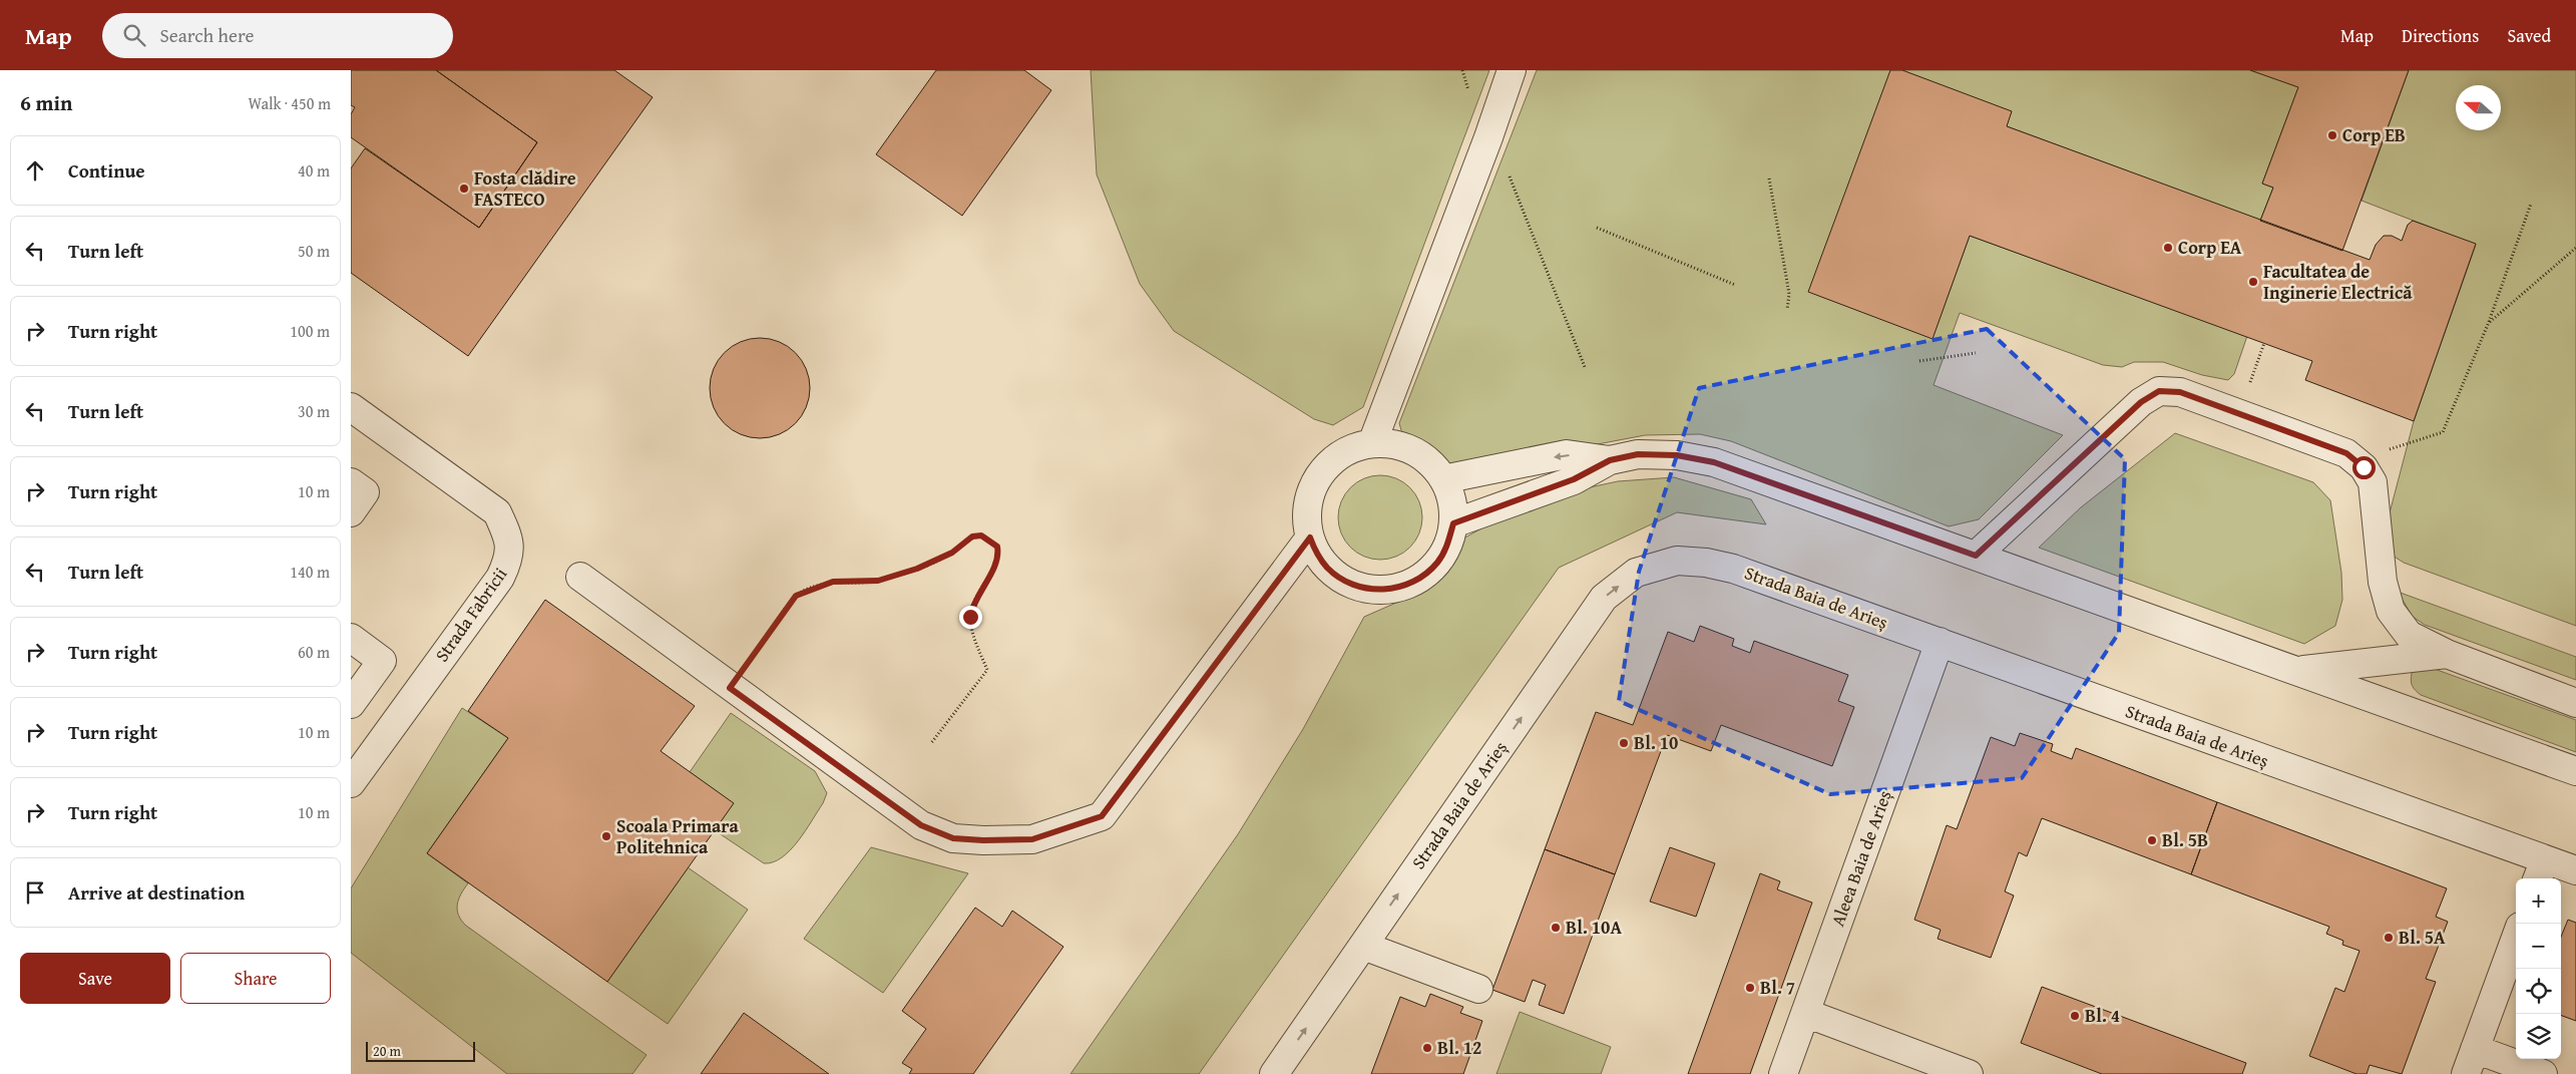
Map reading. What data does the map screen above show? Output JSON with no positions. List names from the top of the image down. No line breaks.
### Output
{"streets":{"street":["Strada Baia de Arieș","Strada Fabricii","Aleea Baia de Arieș"]},"crossings":[["Strada Baia de Arieș","Aleea Baia de Arieș"]],"one_way":["Strada Baia de Arieș"],"places":["Corp EB","Fosta clădire FASTECO","Corp EA","Facultatea de Inginerie Electrică","Bl. 10","Scoala Primara Politehnica","Bl. 5B","Bl. 10A","Bl. 5A","Bl. 7","Bl. 4","Bl. 12"],"scale_bar":"20 m","north":"left","page":{"header":"Map","search":"Search here","nav":["Map","Directions","Saved"],"heading":["6 min","Walk · 450 m"],"list":[["Continue","40 m"],["Turn left","50 m"],["Turn right","100 m"],["Turn left","30 m"],["Turn right","10 m"],["Turn left","140 m"],["Turn right","60 m"],["Turn right","10 m"],["Turn right","10 m"],"Arrive at destination"],"map_buttons":["+","−"],"buttons":["Save","Share"],"scale":"20 m"}}
